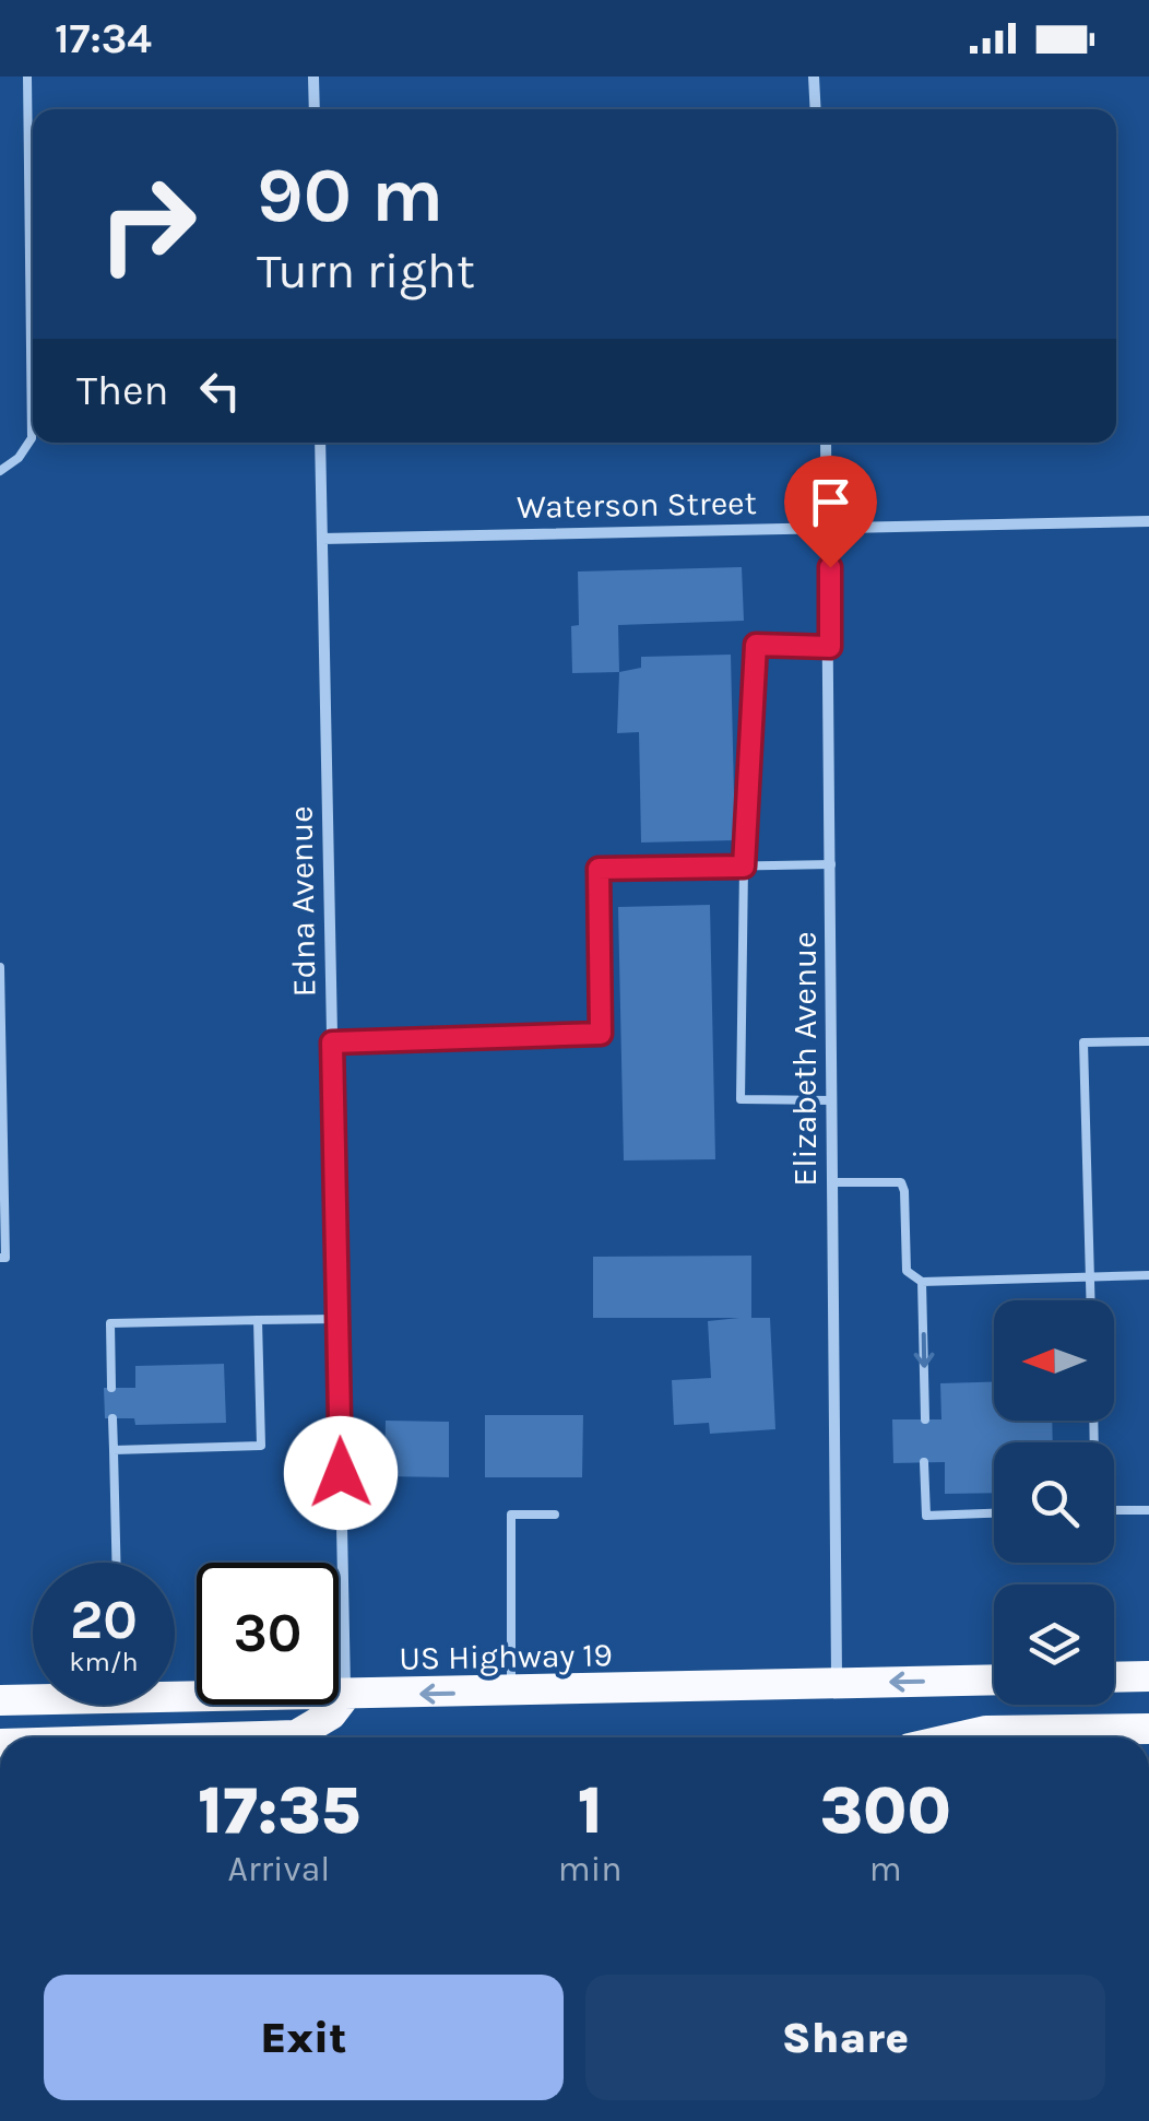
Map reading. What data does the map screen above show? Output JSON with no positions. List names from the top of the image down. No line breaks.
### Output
{"streets":{"highway":["US Highway 19"],"street":["Waterson Street","Edna Avenue","Elizabeth Avenue"]},"crossings":[["Waterson Street","Edna Avenue"],["Waterson Street","Elizabeth Avenue"],["Edna Avenue","US Highway 19"],["Elizabeth Avenue","US Highway 19"]],"one_way":["US Highway 19"],"north":"left","page":{"status":"17:34","turn":["90 m","Turn right"],"then":"Then","speed":"20 km/h","limit":"30","eta":["17:35","Arrival","1","min","300","m"],"buttons":["Exit","Share"]}}
